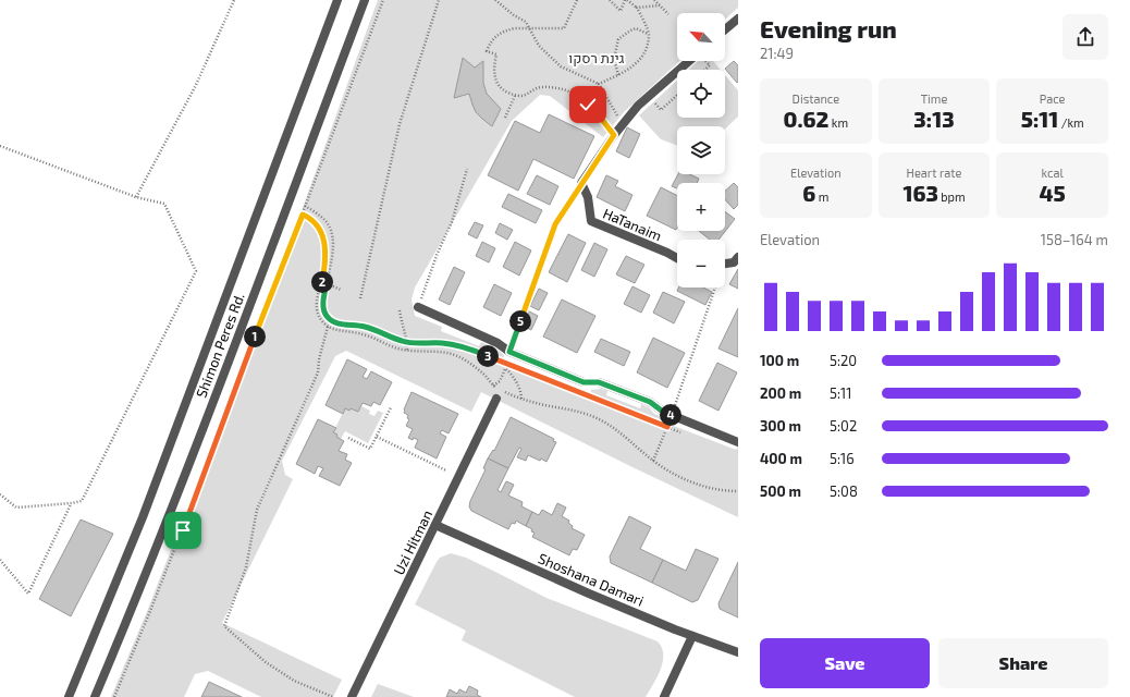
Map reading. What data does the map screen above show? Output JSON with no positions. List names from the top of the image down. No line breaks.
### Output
{"streets":{"street":["HaTanaim","Shimon Peres Rd.","Uzi Hitman","Shoshana Damari"]},"crossings":[["Uzi Hitman","Shoshana Damari"]],"parks":["גינת רסקו"],"north":"top left","page":{"heading":["Evening run","21:49"],"map_buttons":["+","−"],"stats":[["Distance","0.62 km"],["Time","3:13"],["Pace","5:11 /km"],["Elevation","6 m"],["Heart rate","163 bpm"],["kcal","45"]],"chart":["Elevation","158–164 m"],"pins":["2","5","1","3","4"],"list":[{"name":"100 m","note":"5:20"},{"name":"200 m","note":"5:11"},{"name":"300 m","note":"5:02"},{"name":"400 m","note":"5:16"},{"name":"500 m","note":"5:08"}],"buttons":["Save","Share"]}}
